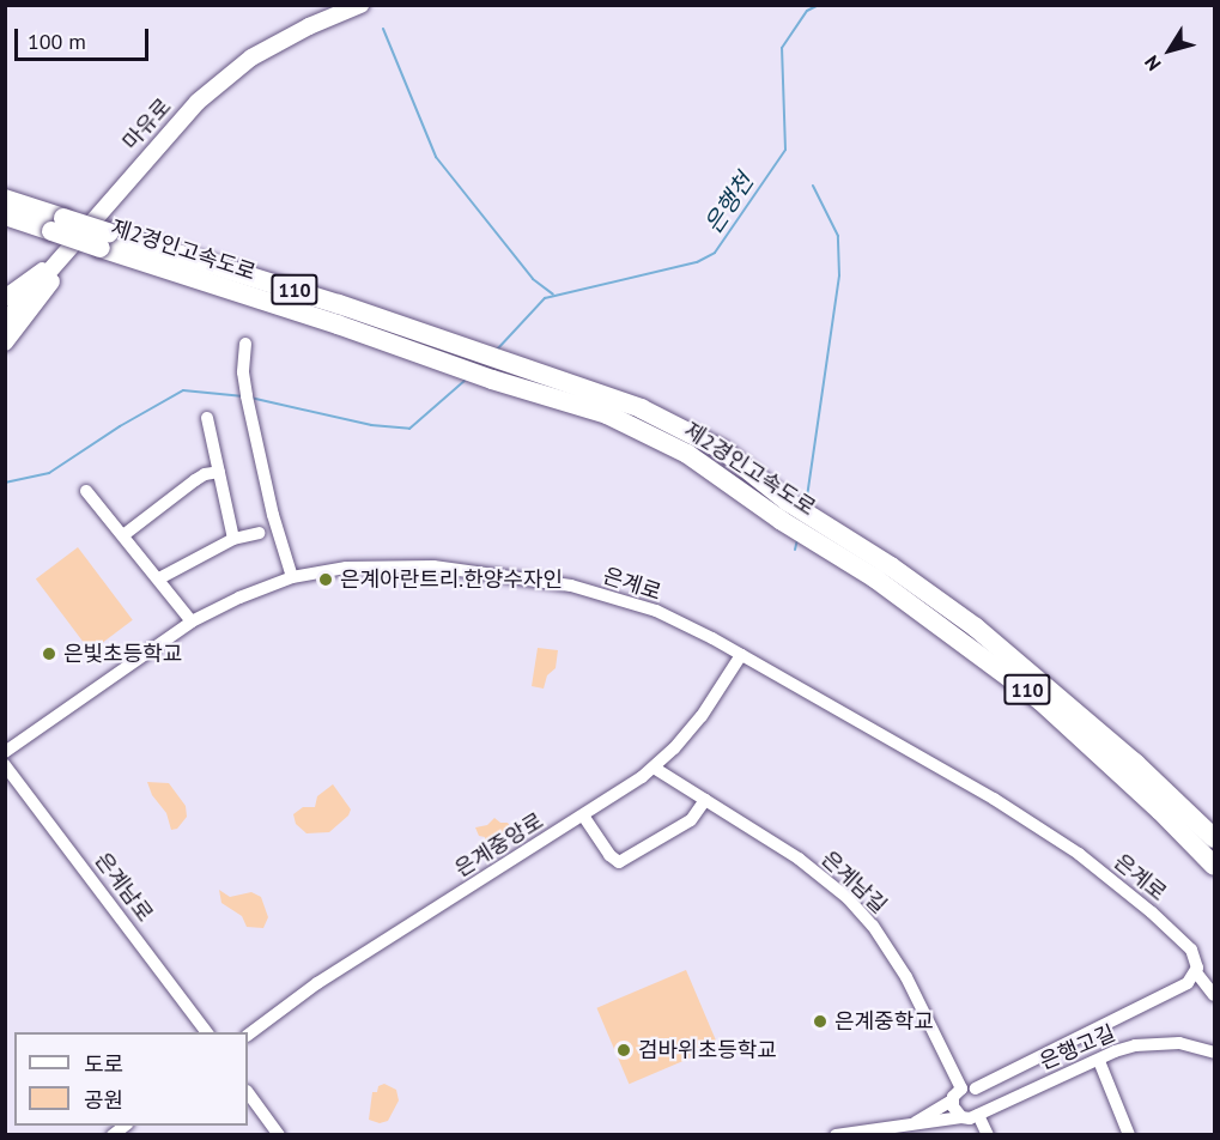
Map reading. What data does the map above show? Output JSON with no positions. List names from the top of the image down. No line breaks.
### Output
{"streets":{"highway":["제2경인고속도로","110"],"main road":["마유로"],"street":["은계로","은계중앙로","은계남길","은계남로","은행고길"]},"crossings":[["은계로","은계중앙로"],["은계중앙로","은계남길"],["은계남길","은행고길"]],"water":["은행천"],"places":["은계아란트리.한양수자인","은빛초등학교","은계중학교","검바위초등학교"],"legend":["도로","공원"],"scale_bar":"100 m","north":"bottom left"}
